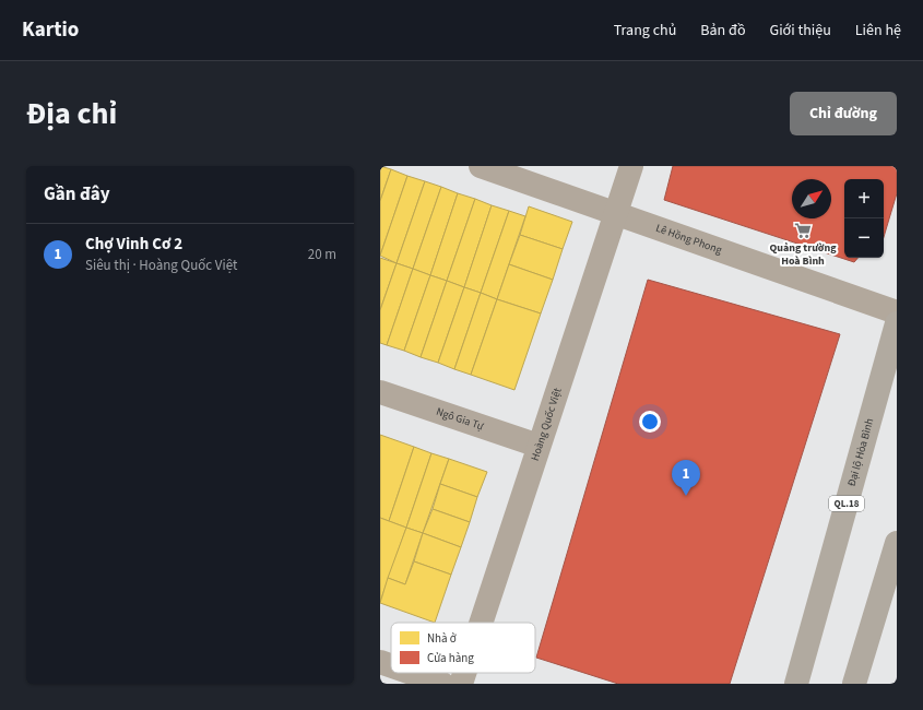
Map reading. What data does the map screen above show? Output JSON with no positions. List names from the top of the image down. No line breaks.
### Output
{"streets":{"highway":["Đại lộ Hòa Bình","QL.18"],"street":["Lê Hồng Phong","Ngô Gia Tự","Hoàng Quốc Việt"]},"crossings":[["Lê Hồng Phong","Hoàng Quốc Việt"],["Ngô Gia Tự","Hoàng Quốc Việt"]],"places":{"supermarket":["Quảng trường Hoà Bình"]},"legend":["Nhà ở","Cửa hàng"],"north":"top right","page":{"header":"Kartio","nav":["Trang chủ","Bản đồ","Giới thiệu","Liên hệ"],"title":"Địa chỉ","buttons":"Chỉ đường","heading":"Gần đây","map_buttons":["+","−"],"list":[{"mark":"1","name":"Chợ Vinh Cơ 2","note":"Siêu thị · Hoàng Quốc Việt","value":"20 m"}],"pins":"1"}}
